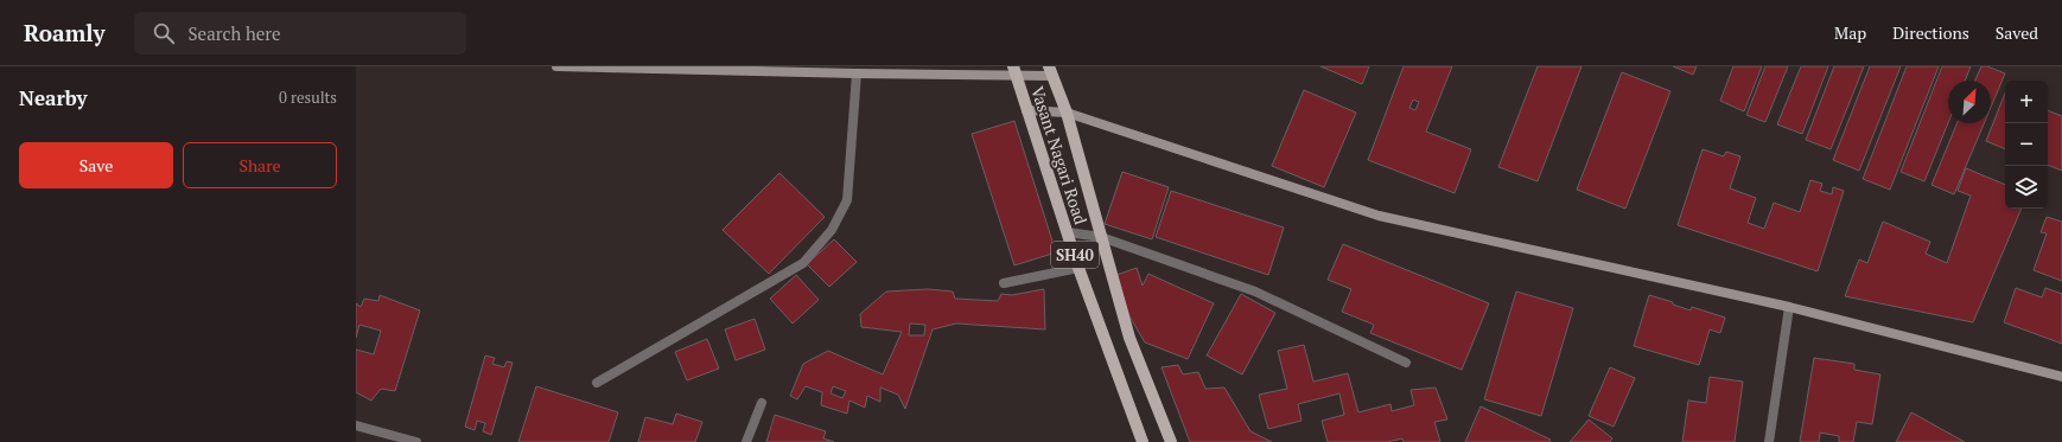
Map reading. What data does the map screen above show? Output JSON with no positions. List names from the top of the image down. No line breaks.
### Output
{"streets":{"main road":["Vasant Nagari Road","SH40"]},"north":"top right","page":{"header":"Roamly","search":"Search here","nav":["Map","Directions","Saved"],"heading":["Nearby","0 results"],"map_buttons":["+","−"],"buttons":["Save","Share"]}}
